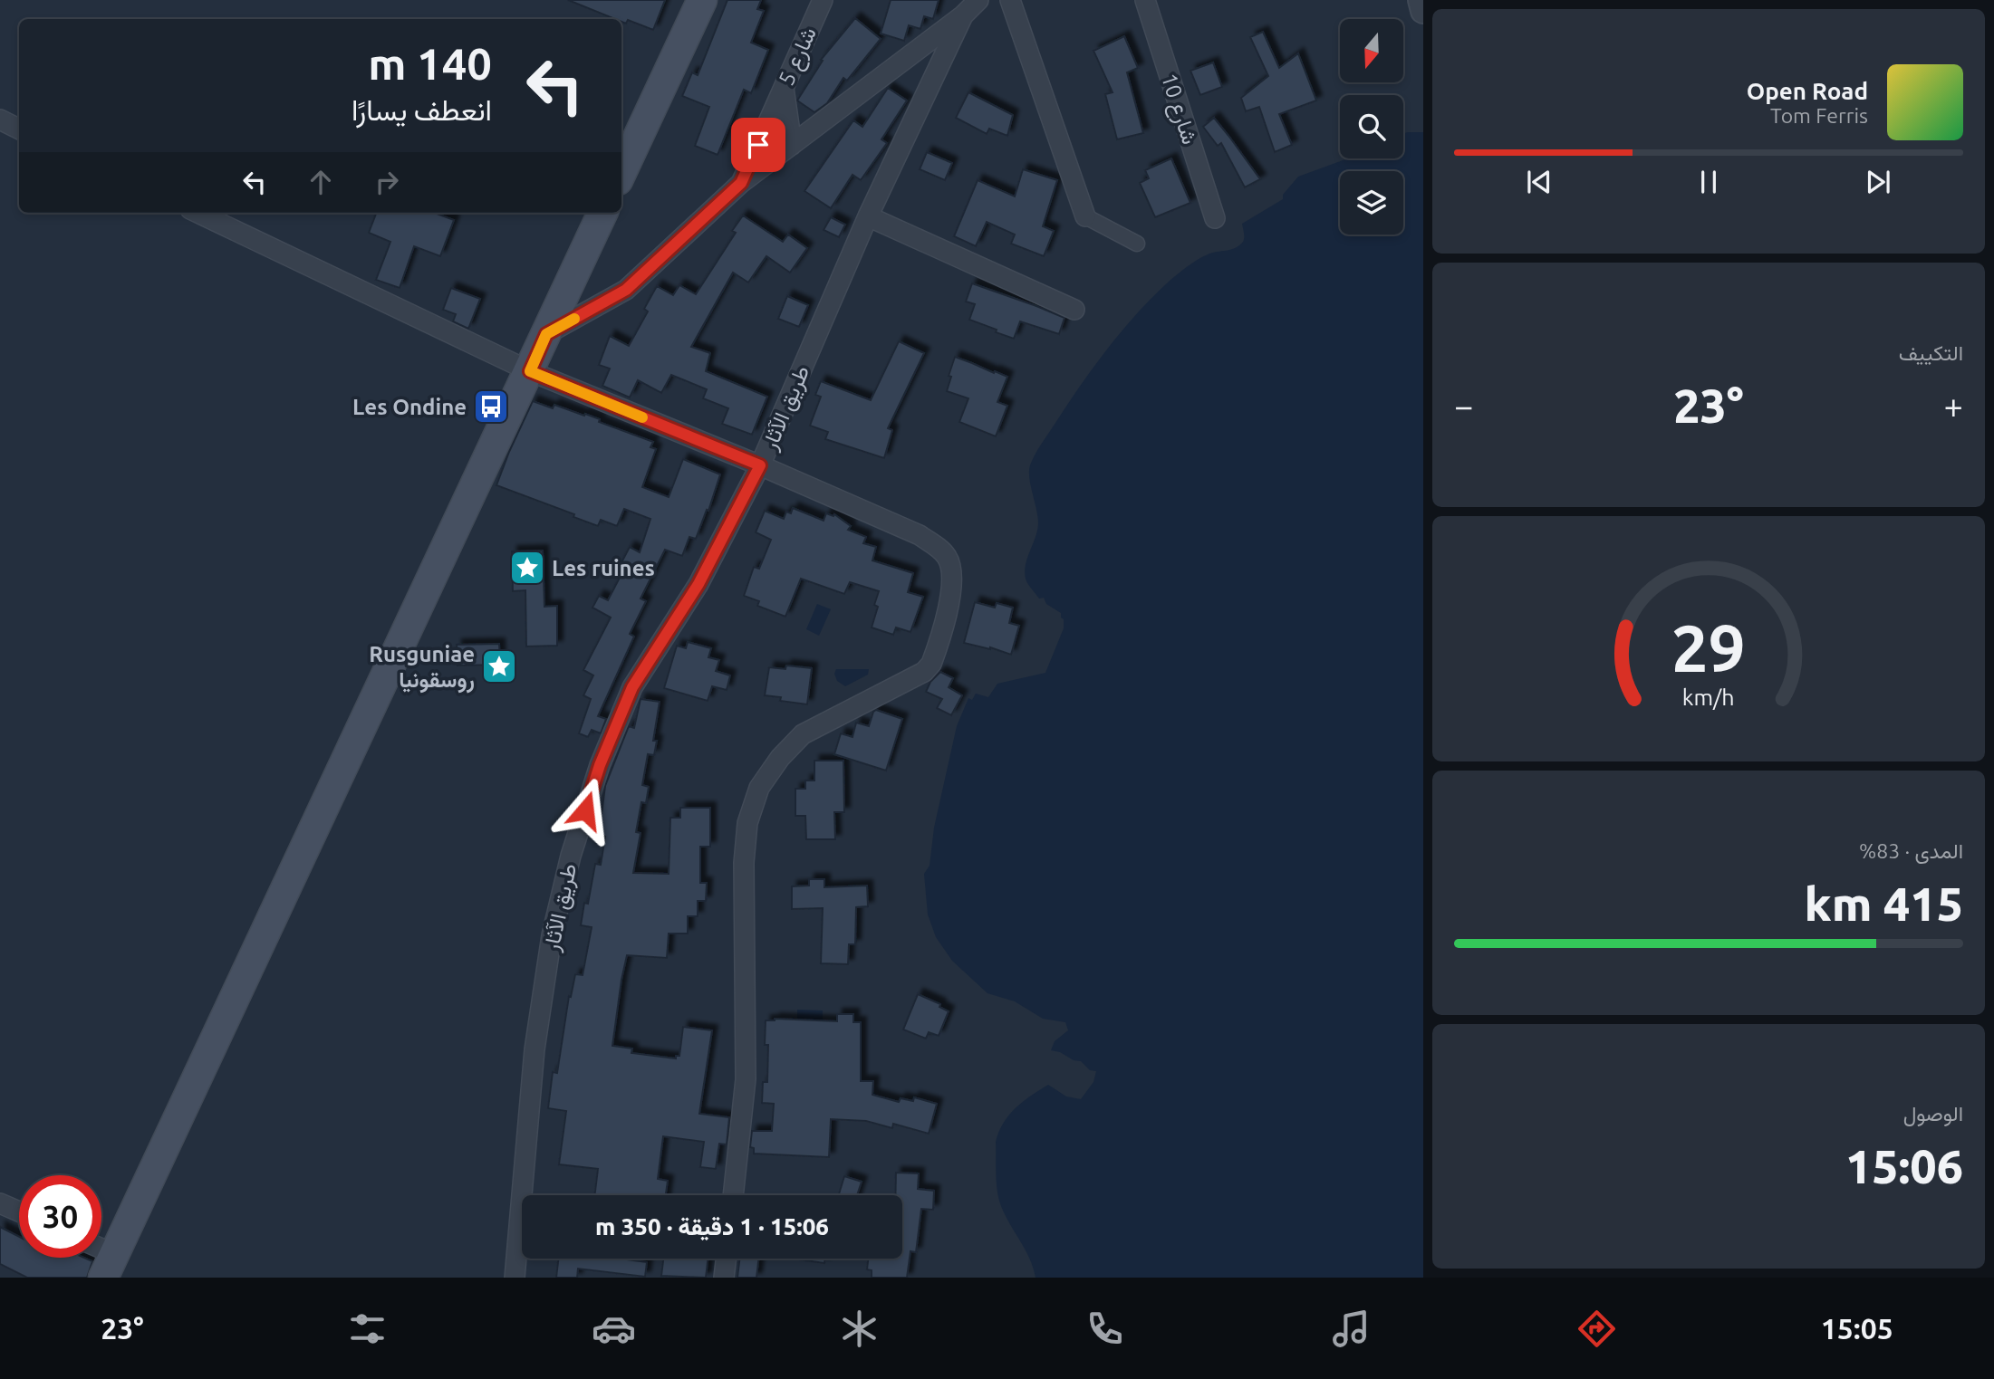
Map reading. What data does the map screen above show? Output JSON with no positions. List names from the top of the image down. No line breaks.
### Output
{"streets":{"street":["شارع 5","شارع 10","طريق الآثار"]},"places":{"bus stop":["Les Ondine"],"place":["Les ruines","Rusguniae روسقونيا"]},"north":"bottom","page":{"turn":["140 m","انعطف يسارًا"],"song":["Open Road","Tom Ferris"],"tile":["التكييف",["المدى · 83%","415 km"],["الوصول","15:06"]],"heat":["−","23°","+"],"limit":"30","trip":"15:06 · 1 دقيقة · 350 m","tabs":["15:05","23°"],"gauge":["29","km/h"]}}
